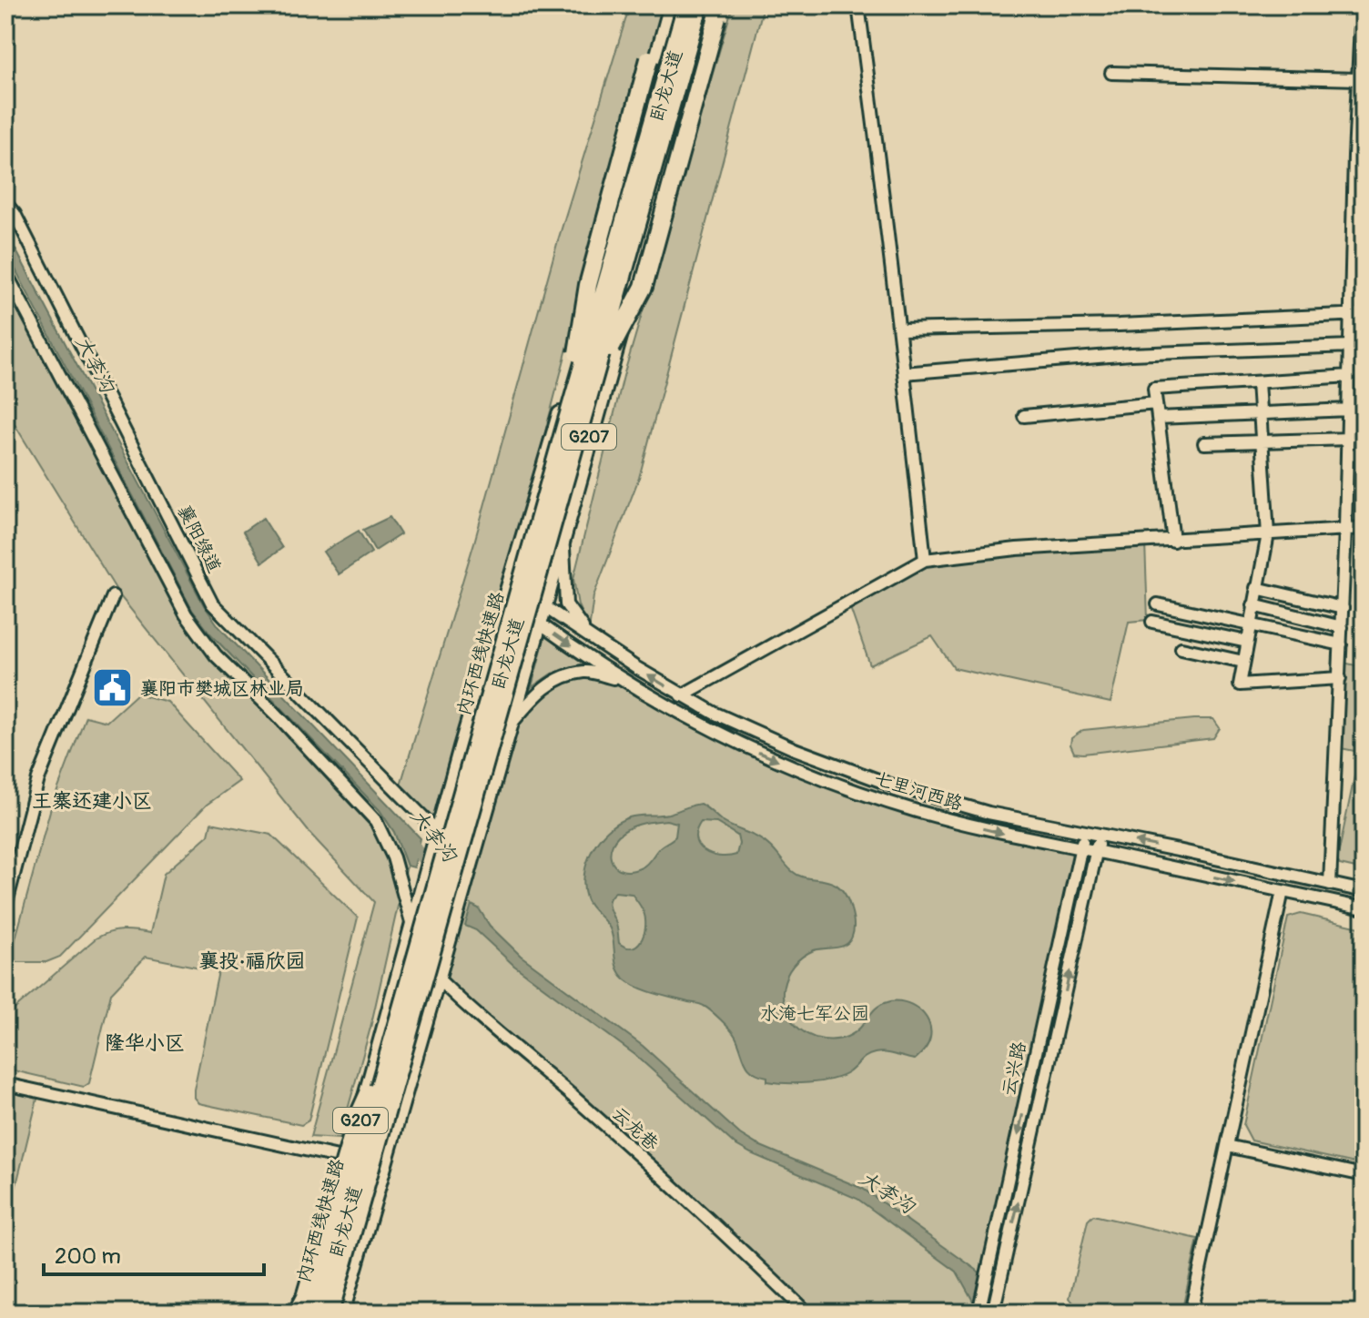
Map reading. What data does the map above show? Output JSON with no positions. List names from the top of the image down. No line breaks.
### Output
{"streets":{"highway":["卧龙大道","G207","内环西线快速路"],"street":["襄阳绿道","七里河西路","云兴路","云龙巷"]},"crossings":[["卧龙大道","襄阳绿道"],["卧龙大道","七里河西路"],["卧龙大道","云龙巷"],["七里河西路","云兴路"]],"districts":["王寨还建小区","襄投·福欣园","隆华小区"],"water":["大李沟"],"parks":["水淹七军公园"],"places":{"public building":["襄阳市樊城区林业局"]},"scale_bar":"200 m"}
